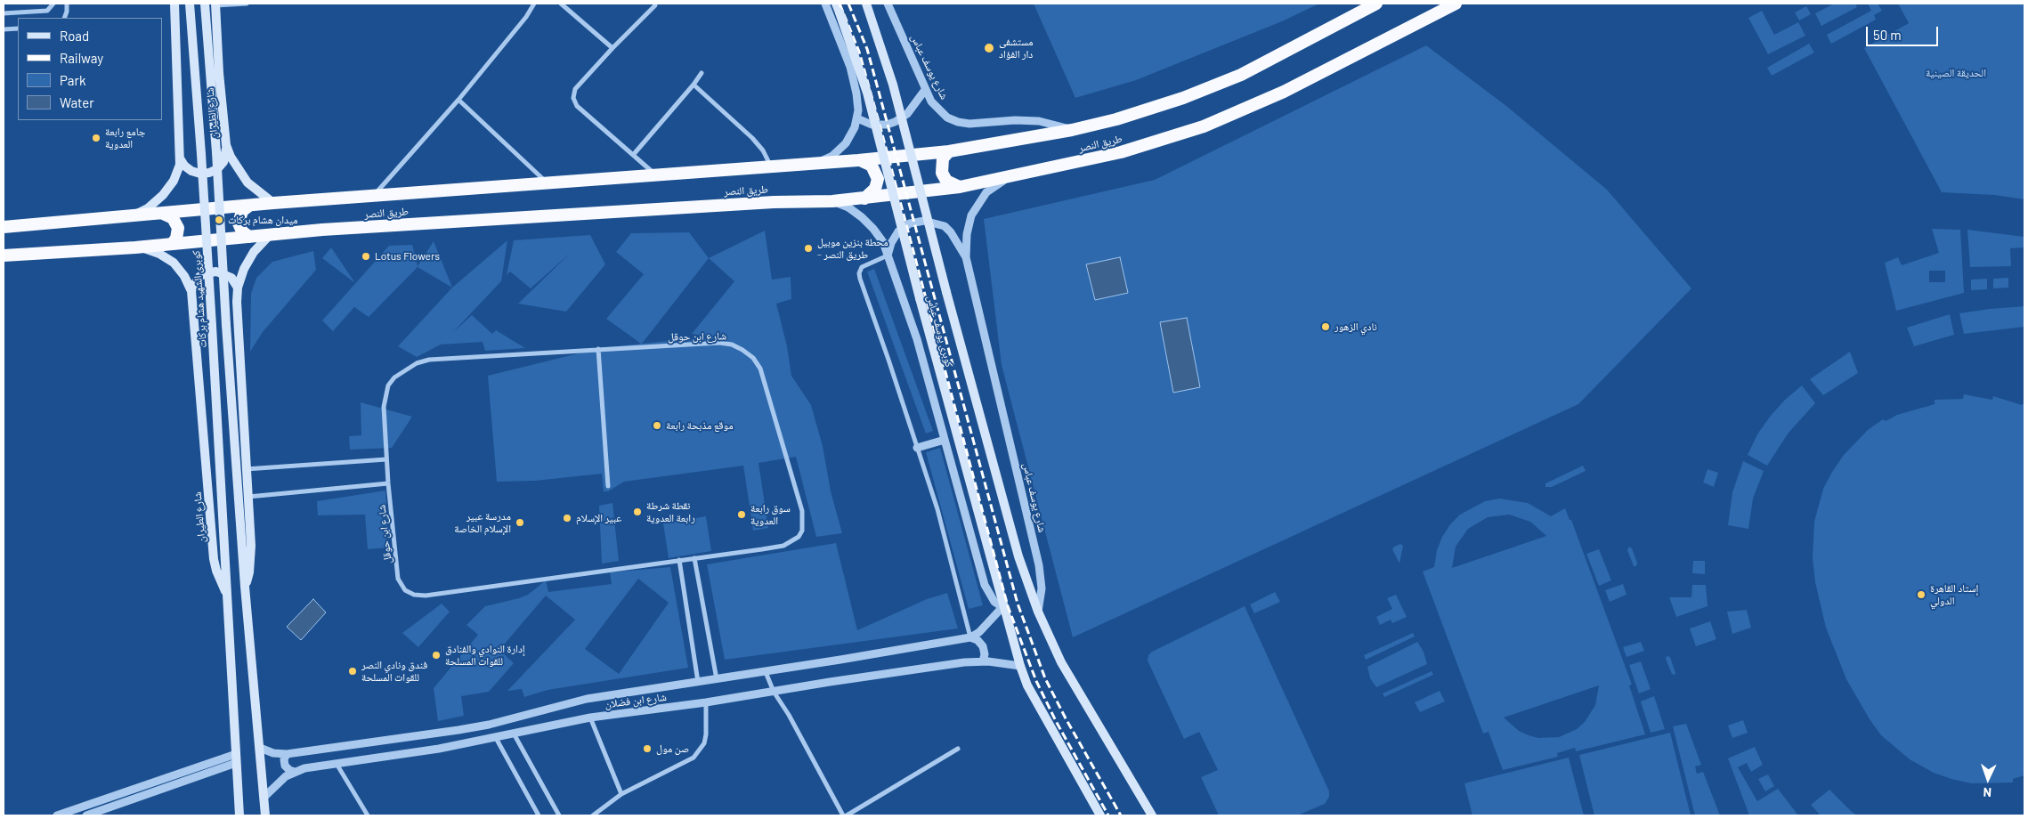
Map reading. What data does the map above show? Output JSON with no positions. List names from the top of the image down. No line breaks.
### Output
{"streets":{"highway":["طريق النصر"],"main road":["شارع الطيران","كوبرى الشهيد هشام بركات","كوبرى يوسف عباس"],"street":["شارع يوسف عباس","شارع ابن حوقل","شارع ابن فضلان"]},"crossings":[["شارع يوسف عباس","طريق النصر"],["شارع يوسف عباس","كوبرى يوسف عباس"],["شارع الطيران","طريق النصر"],["شارع الطيران","كوبرى الشهيد هشام بركات"],["كوبرى يوسف عباس","شارع ابن فضلان"]],"parks":["الحديقة الصينية"],"places":["مستشفى دار الفؤاد","جامع رابعة العدوية","ميدان هشام بركات","محطة بنزين موبيل - طريق النصر","Lotus Flowers","نادي الزهور","موقع مذبحة رابعة","نقطة شرطة رابعة العدوية","سوق رابعة العدوية","عبير الإسلام","مدرسة عبير الإسلام الخاصة","إستاد القاهرة الدولي","إدارة النوادي والفنادق للقوات المسلحة","فندق ونادي النصر للقوات المسلحة","صن مول"],"legend":["Road","Railway","Park","Water"],"scale_bar":"50 m","north":"bottom"}
